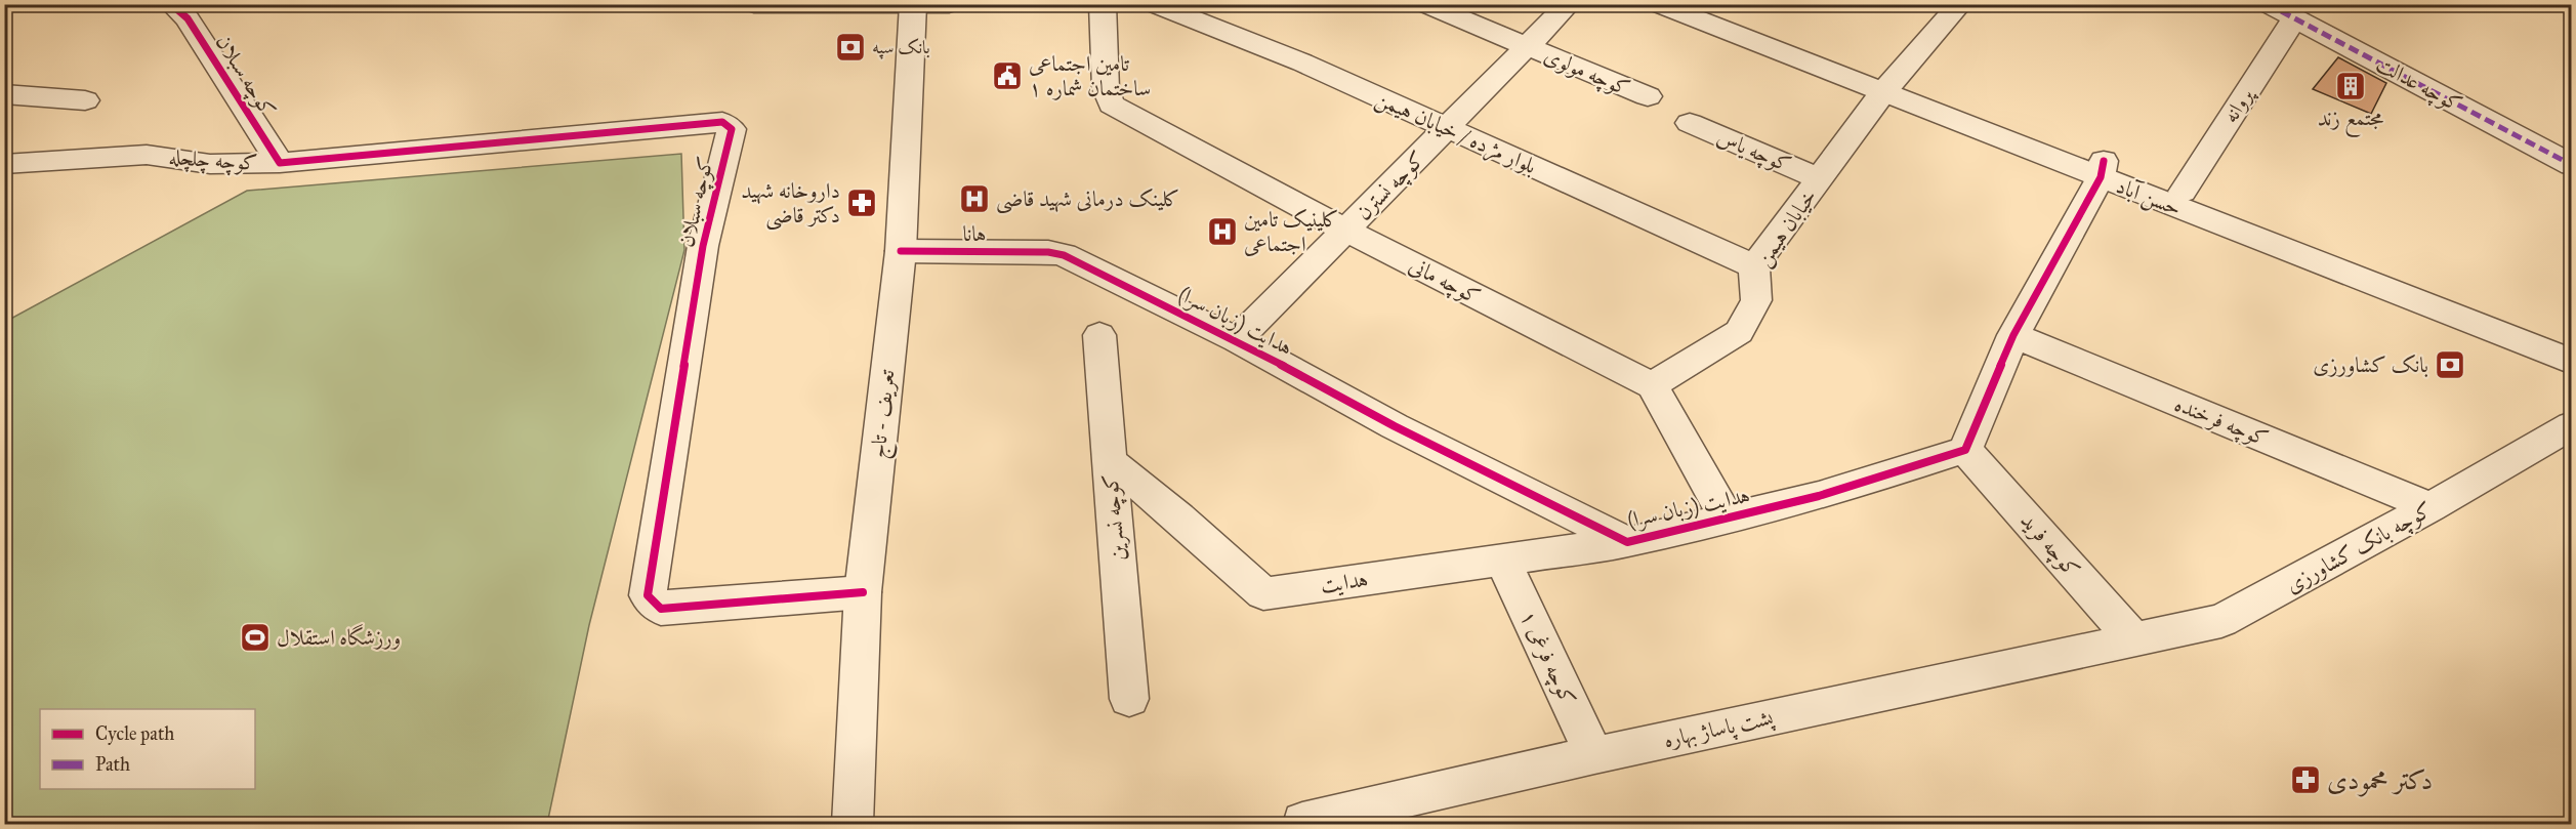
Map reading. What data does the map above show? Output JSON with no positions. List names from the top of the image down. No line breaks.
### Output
{"streets":{"street":["کوچه مولوی","کوچه سبلان","کوچه عدالت","پروانه","بلوار مژده / خیابان هیمن","کوچه یاس","کوچه چلچله","کوچه نسترن","حسن آباد","خیابان هیمن","هانا","کوچه مانی","هدایت (زبان سرا)","تعریف - تاج","کوچه فرخنده","کوچه نسرین","کوچه فرید","کوچه بانک کشاورزی","هدایت","کوچه فرغی ۱","پشت پاساژ بهاره"]},"crossings":[["کوچه مولوی","کوچه نسترن"],["کوچه سبلان","کوچه چلچله"],["کوچه سبلان","تعریف - تاج"],["کوچه عدالت","پروانه"],["پروانه","حسن آباد"],["بلوار مژده / خیابان هیمن","کوچه نسترن"],["بلوار مژده / خیابان هیمن","خیابان هیمن"],["کوچه یاس","خیابان هیمن"],["کوچه نسترن","کوچه مانی"],["کوچه نسترن","هدایت (زبان سرا)"],["حسن آباد","خیابان هیمن"],["خیابان هیمن","کوچه مانی"],["هانا","هدایت (زبان سرا)"],["هانا","تعریف - تاج"],["هدایت (زبان سرا)","کوچه فرید"],["هدایت (زبان سرا)","هدایت"],["کوچه فرخنده","کوچه بانک کشاورزی"],["کوچه نسرین","هدایت"],["کوچه فرید","کوچه بانک کشاورزی"],["کوچه فرید","پشت پاساژ بهاره"],["کوچه بانک کشاورزی","پشت پاساژ بهاره"],["هدایت","کوچه فرغی ۱"],["کوچه فرغی ۱","پشت پاساژ بهاره"]],"places":{"bank":["بانک سپه","بانک کشاورزی"],"public building":["تامین اجتماعی ساختمان شماره ۱"],"building":["مجتمع زند"],"hospital":["کلینک درمانی شهید قاضی","کلینیک تامین اجتماعی"],"pharmacy":["داروخانه شهید دکتر قاضی","دکتر محمودی"],"sports":["ورزشگاه استقلال"]},"legend":["Cycle path","Path"]}
